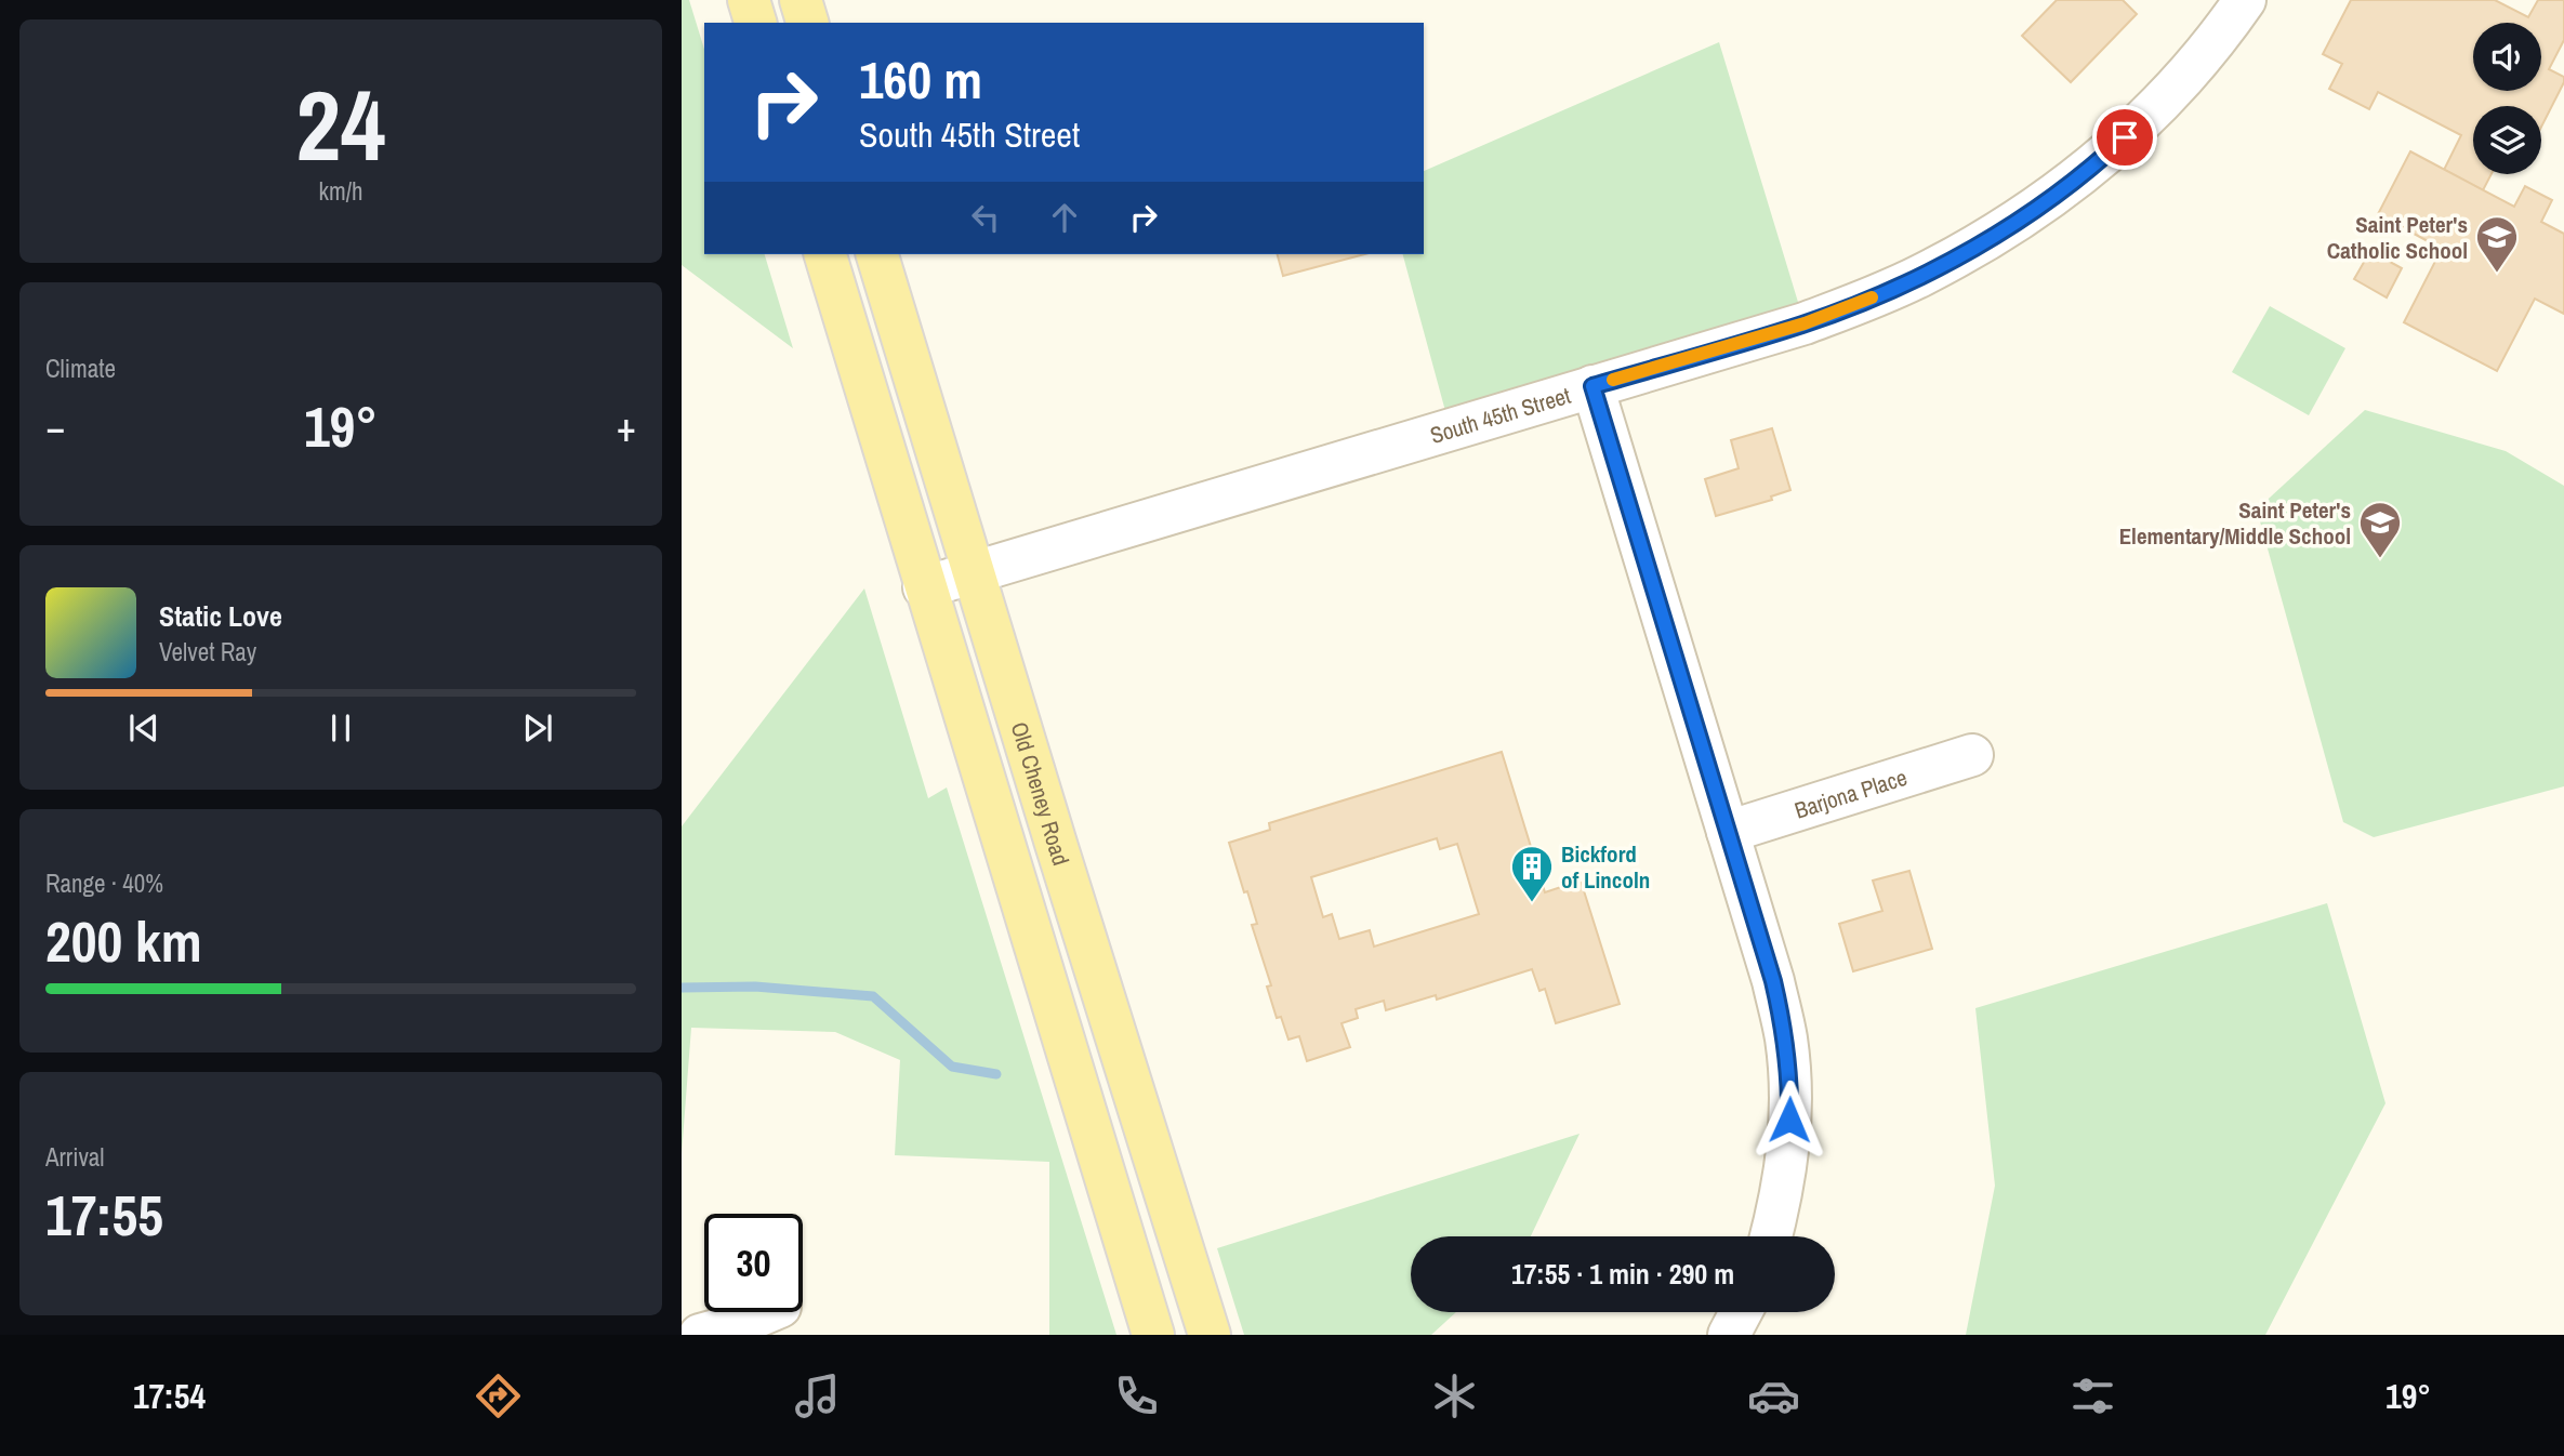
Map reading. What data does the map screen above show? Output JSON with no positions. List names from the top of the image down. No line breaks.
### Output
{"streets":{"main road":["Old Cheney Road"],"street":["South 45th Street","Barjona Place"]},"crossings":[["South 45th Street","Old Cheney Road"]],"places":{"school or university":["Saint Peter's Catholic School","Saint Peter's Elementary/Middle School"],"building":["Bickford of Lincoln"]},"page":{"tile":[["24","km/h"],"Climate",["Range · 40%","200 km"],["Arrival","17:55"]],"turn":["160 m","South 45th Street"],"heat":["−","19°","+"],"song":["Static Love","Velvet Ray"],"limit":"30","trip":"17:55 · 1 min · 290 m","tabs":["17:54","19°"]}}
